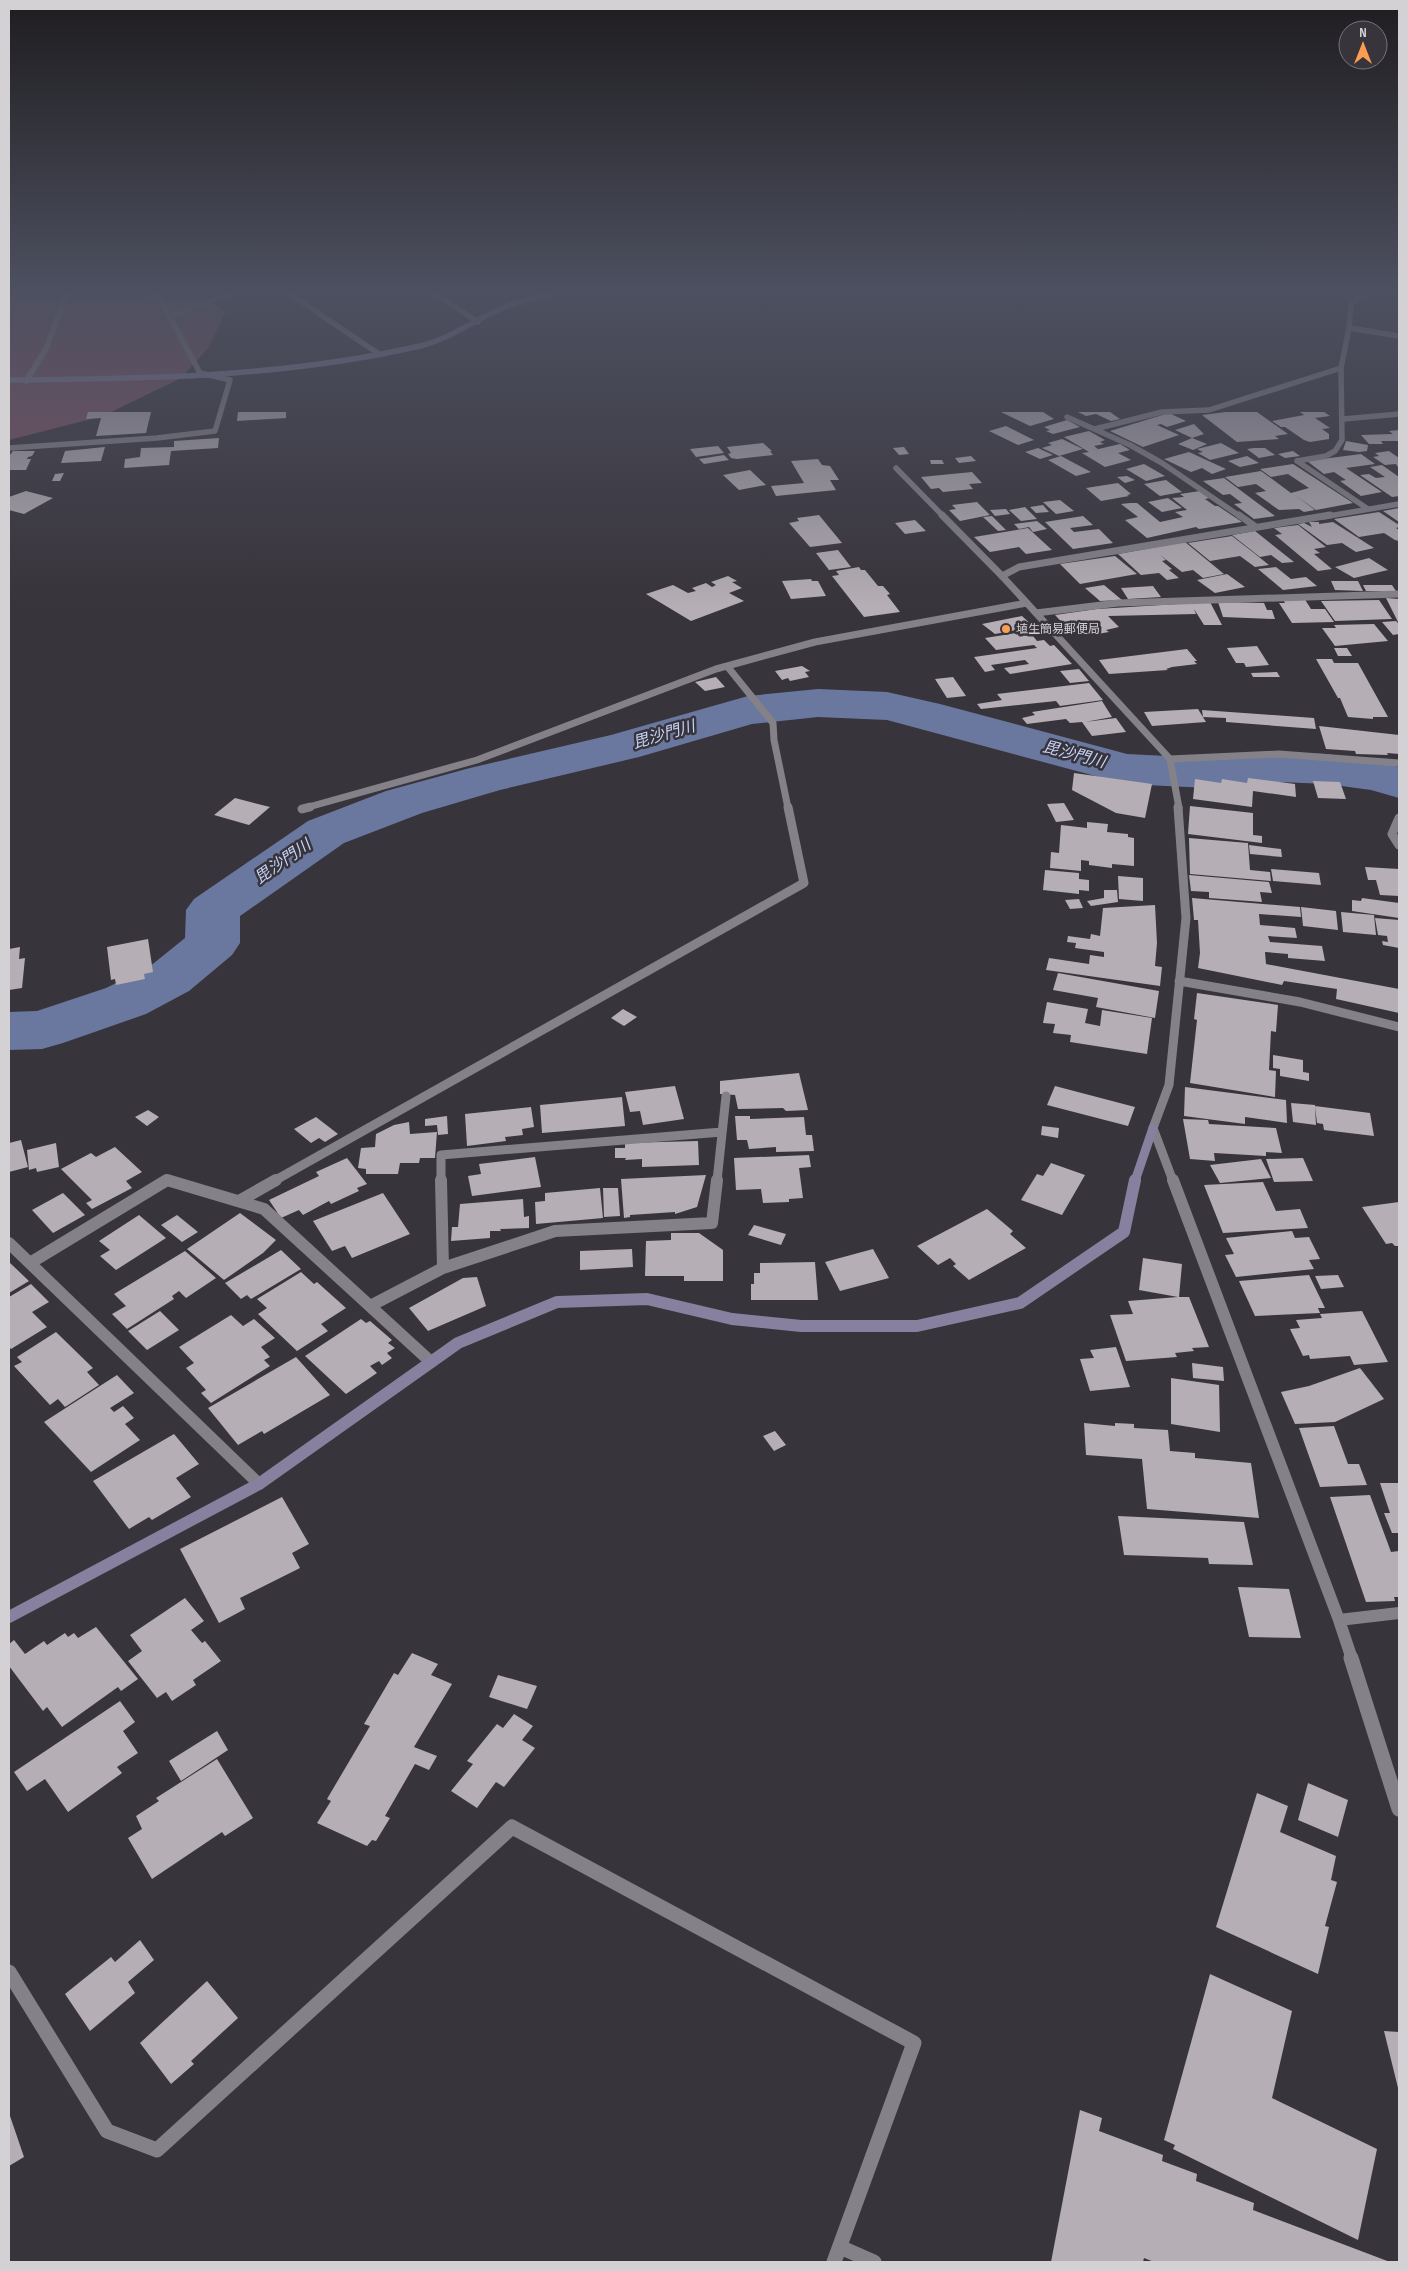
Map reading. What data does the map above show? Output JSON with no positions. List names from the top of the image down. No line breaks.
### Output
{"water":["毘沙門川"],"places":["埴生簡易郵便局"],"north":"top"}
